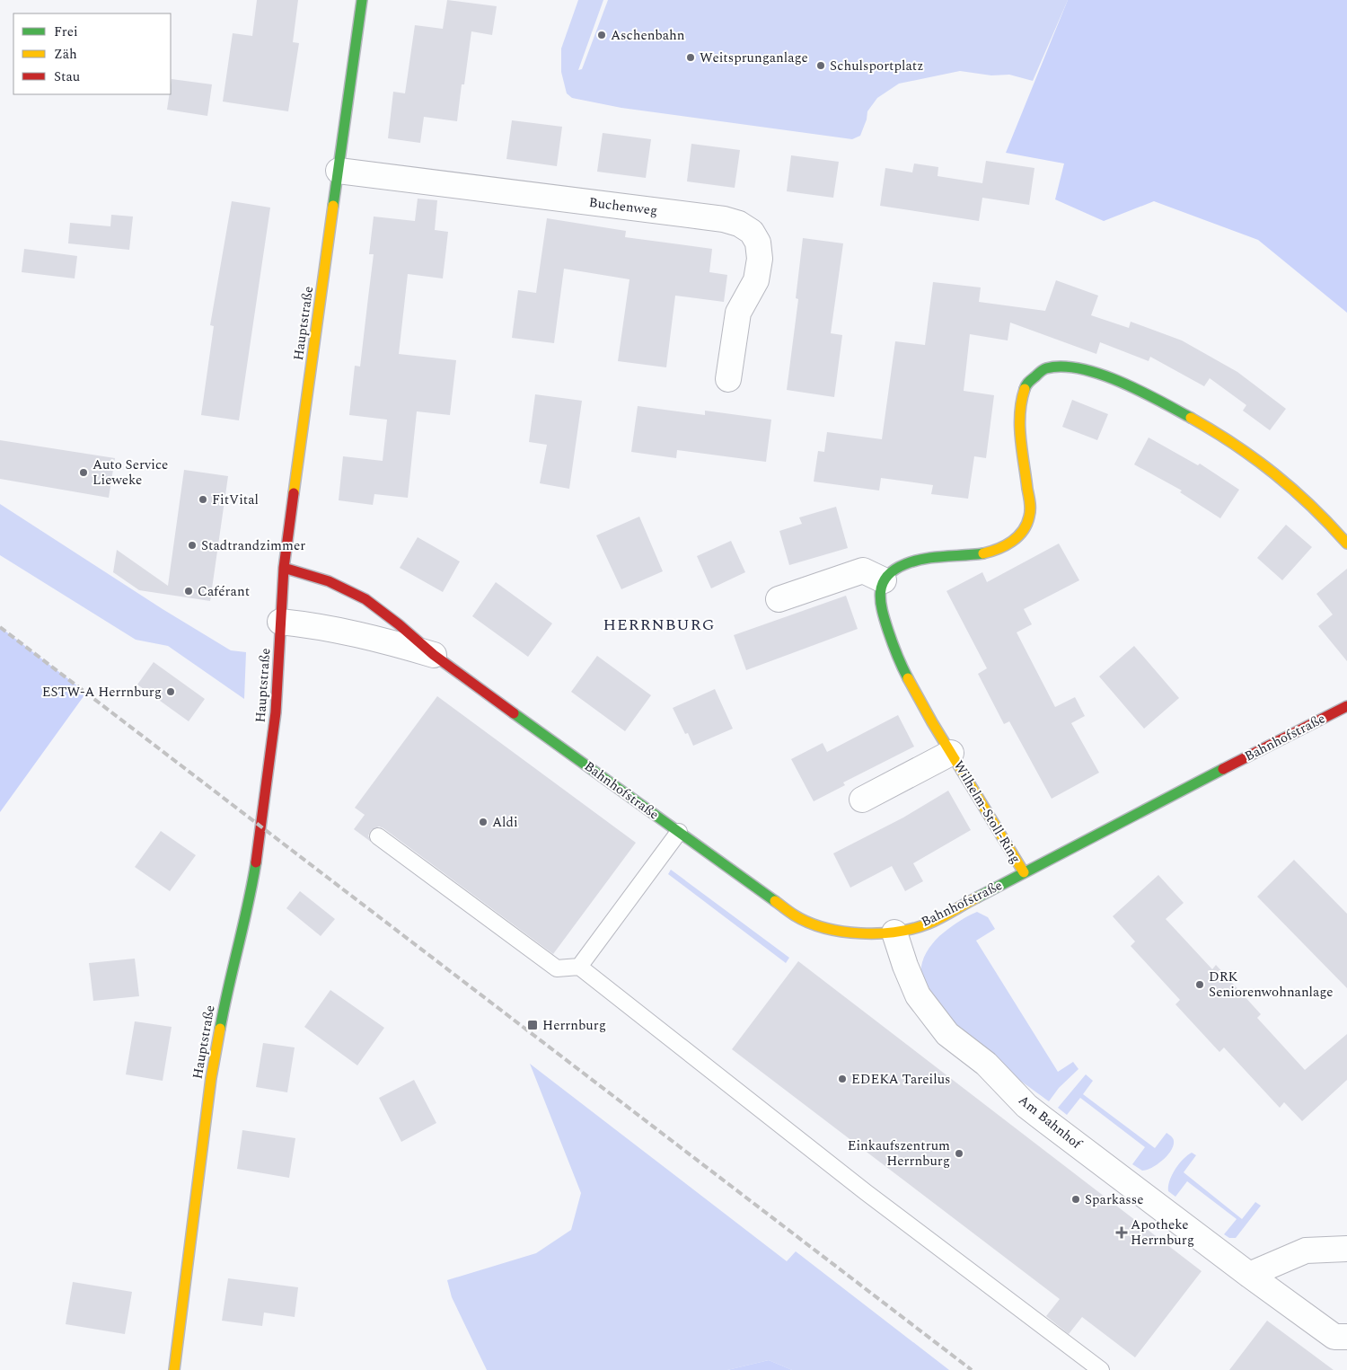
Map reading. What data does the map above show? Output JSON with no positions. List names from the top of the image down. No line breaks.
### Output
{"streets":{"street":["Buchenweg","Hauptstraße","Bahnhofstraße","Wilhelm-Stoll-Ring","Am Bahnhof"]},"crossings":[["Buchenweg","Hauptstraße"],["Hauptstraße","Bahnhofstraße"],["Bahnhofstraße","Wilhelm-Stoll-Ring"],["Bahnhofstraße","Am Bahnhof"]],"districts":["HERRNBURG"],"places":{"other":["Aschenbahn","Weitsprunganlage","Schulsportplatz","Auto Service Lieweke","FitVital","Stadtrandzimmer","Caférant","ESTW-A Herrnburg","Aldi","DRK Seniorenwohnanlage","EDEKA Tareilus","Einkaufszentrum Herrnburg","Sparkasse"],"transit":["Herrnburg"],"health":["Apotheke Herrnburg"]},"legend":["Frei","Zäh","Stau"]}
